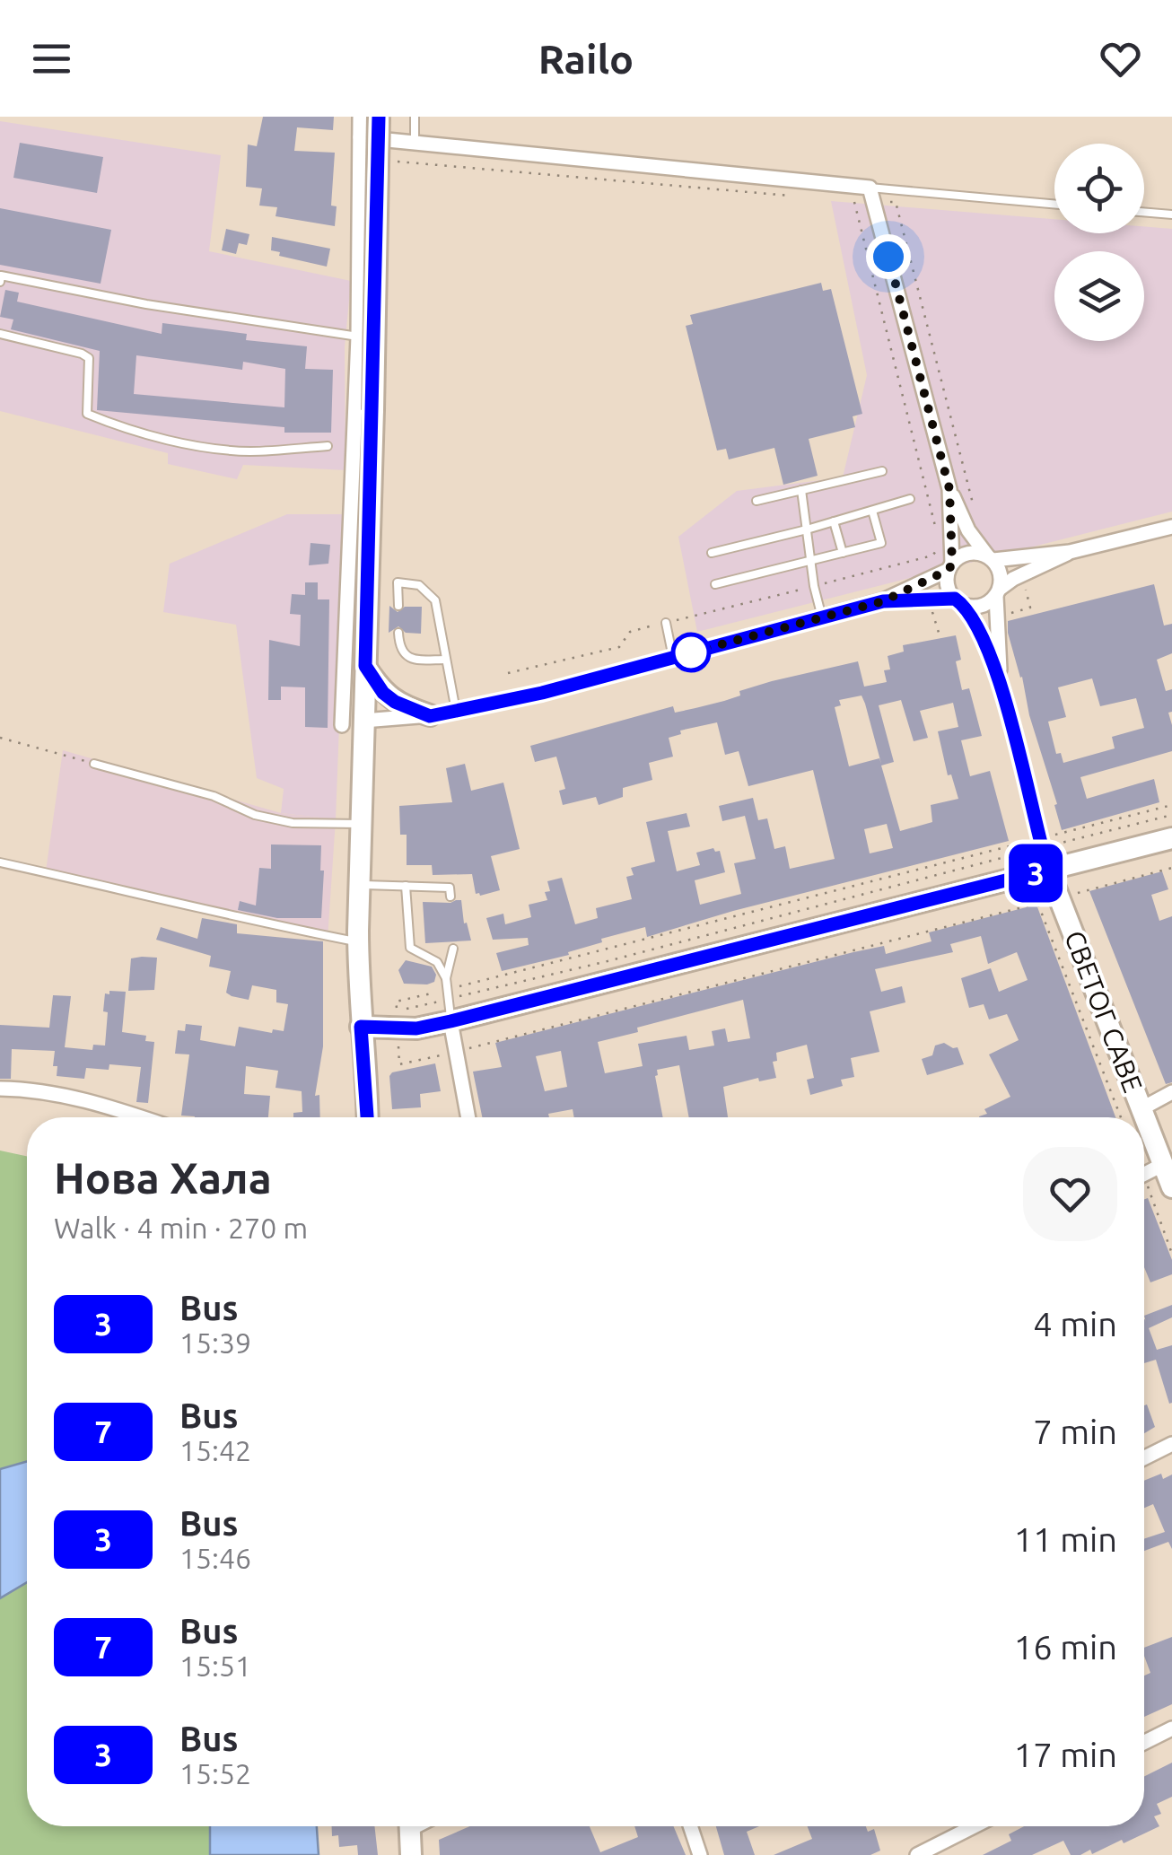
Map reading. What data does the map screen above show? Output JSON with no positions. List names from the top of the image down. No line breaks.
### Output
{"streets":{"main road":["СВЕТОГ САВЕ"]},"lines":["bus line 3"],"page":{"header":"Railo","on_map":"3","heading":["Нова Хала","Walk · 4 min · 270 m"],"list":[{"mark":"3","name":"Bus","note":"15:39","value":"4 min"},{"mark":"7","name":"Bus","note":"15:42","value":"7 min"},{"mark":"3","name":"Bus","note":"15:46","value":"11 min"},{"mark":"7","name":"Bus","note":"15:51","value":"16 min"},{"mark":"3","name":"Bus","note":"15:52","value":"17 min"}]}}
